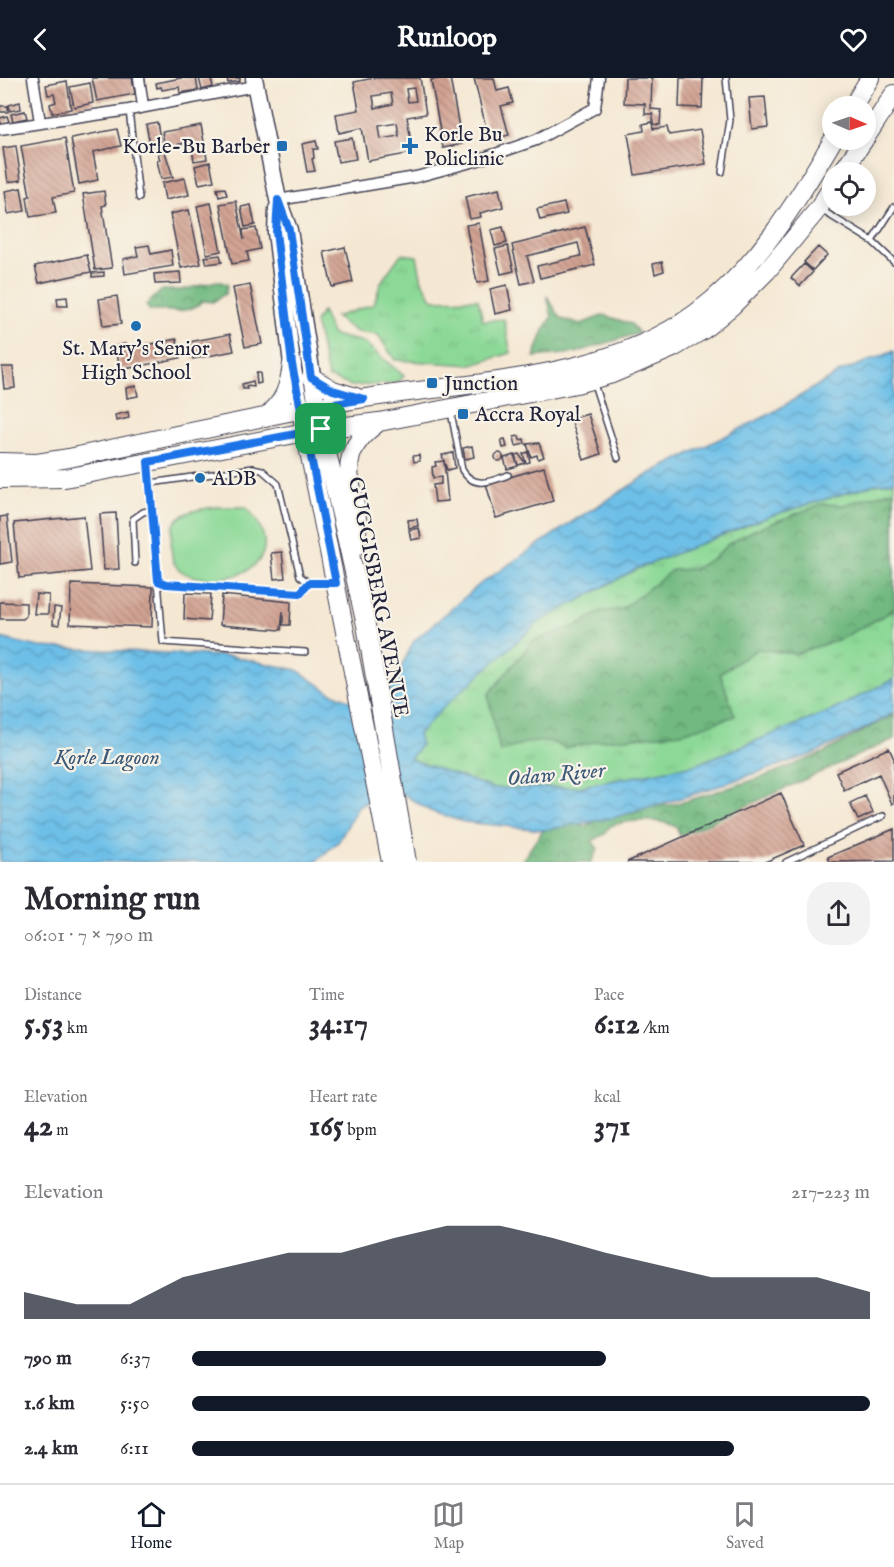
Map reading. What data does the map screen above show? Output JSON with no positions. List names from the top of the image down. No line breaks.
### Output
{"streets":{"main road":["GUGGISBERG AVENUE"]},"water":["Korle Lagoon","Odaw River"],"places":{"transit":["Korle-Bu Barber","Junction","Accra Royal"],"health":["Korle Bu Policlinic"],"other":["St. Mary's Senior High School","ADB"]},"north":"right","page":{"header":"Runloop","heading":["Morning run","06:01 · 7 × 790 m"],"stats":[["Distance","5.53 km"],["Time","34:17"],["Pace","6:12 /km"],["Elevation","42 m"],["Heart rate","165 bpm"],["kcal","371"]],"chart":["Elevation","217–223 m"],"list":[{"name":"790 m","note":"6:37"},{"name":"1.6 km","note":"5:50"},{"name":"2.4 km","note":"6:11"}],"tabs":["Home","Map","Saved"]}}
